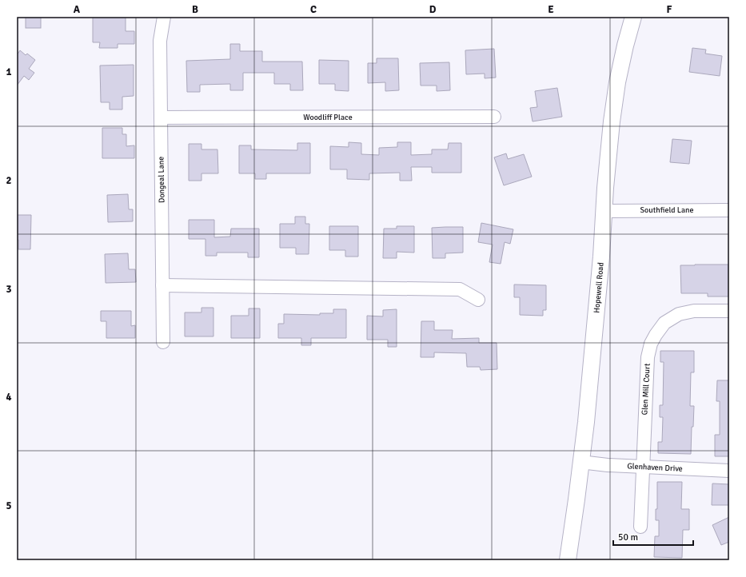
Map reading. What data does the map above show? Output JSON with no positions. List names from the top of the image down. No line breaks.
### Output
{"streets":{"street":["Woodliff Place","Dongeal Lane","Southfield Lane","Hopewell Road","Glen Mill Court","Glenhaven Drive"]},"crossings":[["Woodliff Place","Dongeal Lane"],["Southfield Lane","Hopewell Road"],["Hopewell Road","Glenhaven Drive"],["Glen Mill Court","Glenhaven Drive"]],"scale_bar":"50 m","grid":{"columns":["A","B","C","D","E","F"],"rows":["1","2","3","4","5"]}}
